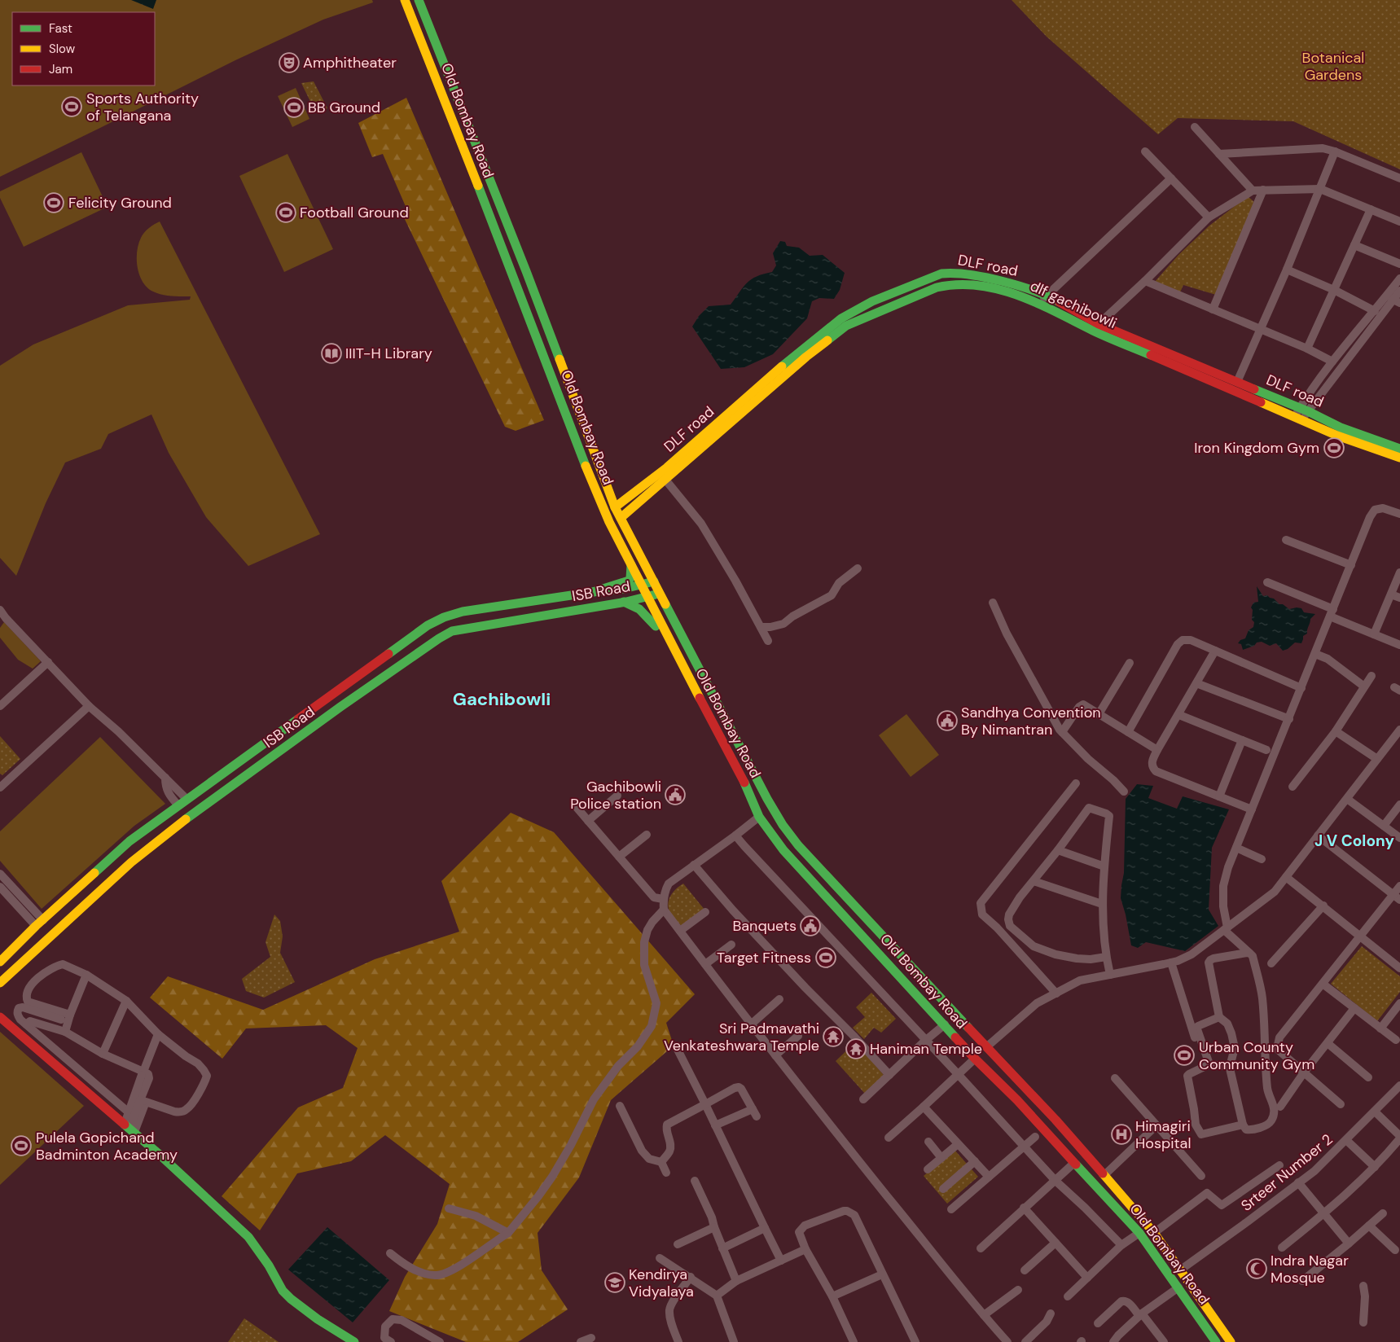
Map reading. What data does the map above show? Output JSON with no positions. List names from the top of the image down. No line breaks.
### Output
{"streets":{"main road":["Old Bombay Road","DLF road","dlf gachibowli","ISB Road"],"street":["Srteer Number 2"]},"crossings":[["Old Bombay Road","DLF road"],["Old Bombay Road","dlf gachibowli"],["Old Bombay Road","ISB Road"],["Old Bombay Road","Srteer Number 2"]],"districts":["Gachibowli","J V Colony"],"parks":["Botanical Gardens"],"places":{"theatre":["Amphitheater"],"sports":["Sports Authority of Telangana","BB Ground","Felicity Ground","Football Ground","Iron Kingdom Gym","Target Fitness","Urban County Community Gym","Pulela Gopichand Badminton Academy"],"library":["IIIT-H Library"],"public building":["Sandhya Convention By Nimantran","Gachibowli Police station","Banquets"],"temple":["Sri Padmavathi Venkateshwara Temple","Haniman Temple"],"hospital":["Himagiri Hospital"],"mosque":["Indra Nagar Mosque"],"school or university":["Kendirya Vidyalaya"]},"legend":["Fast","Slow","Jam"]}
